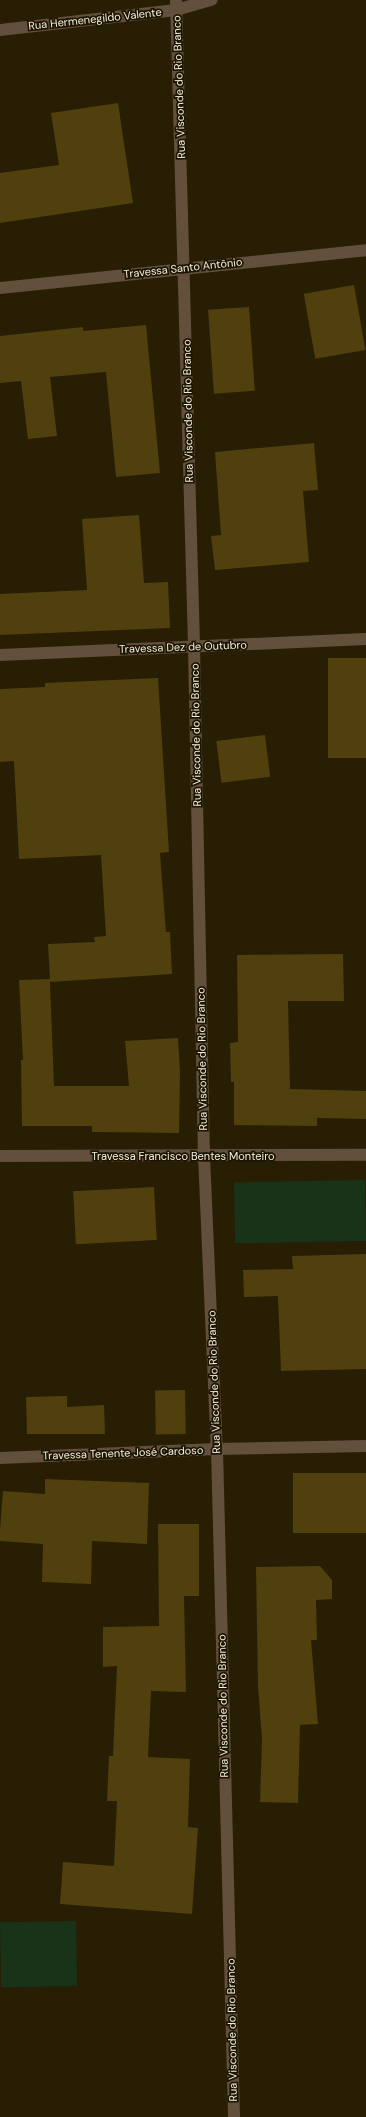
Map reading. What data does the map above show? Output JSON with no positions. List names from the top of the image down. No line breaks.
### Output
{"streets":{"street":["Rua Hermenegildo Valente","Rua Visconde do Rio Branco","Travessa Santo Antônio","Travessa Dez de Outubro","Travessa Francisco Bentes Monteiro","Travessa Tenente José Cardoso"]},"crossings":[["Rua Hermenegildo Valente","Rua Visconde do Rio Branco"],["Rua Visconde do Rio Branco","Travessa Santo Antônio"],["Rua Visconde do Rio Branco","Travessa Dez de Outubro"],["Rua Visconde do Rio Branco","Travessa Francisco Bentes Monteiro"],["Rua Visconde do Rio Branco","Travessa Tenente José Cardoso"]]}
